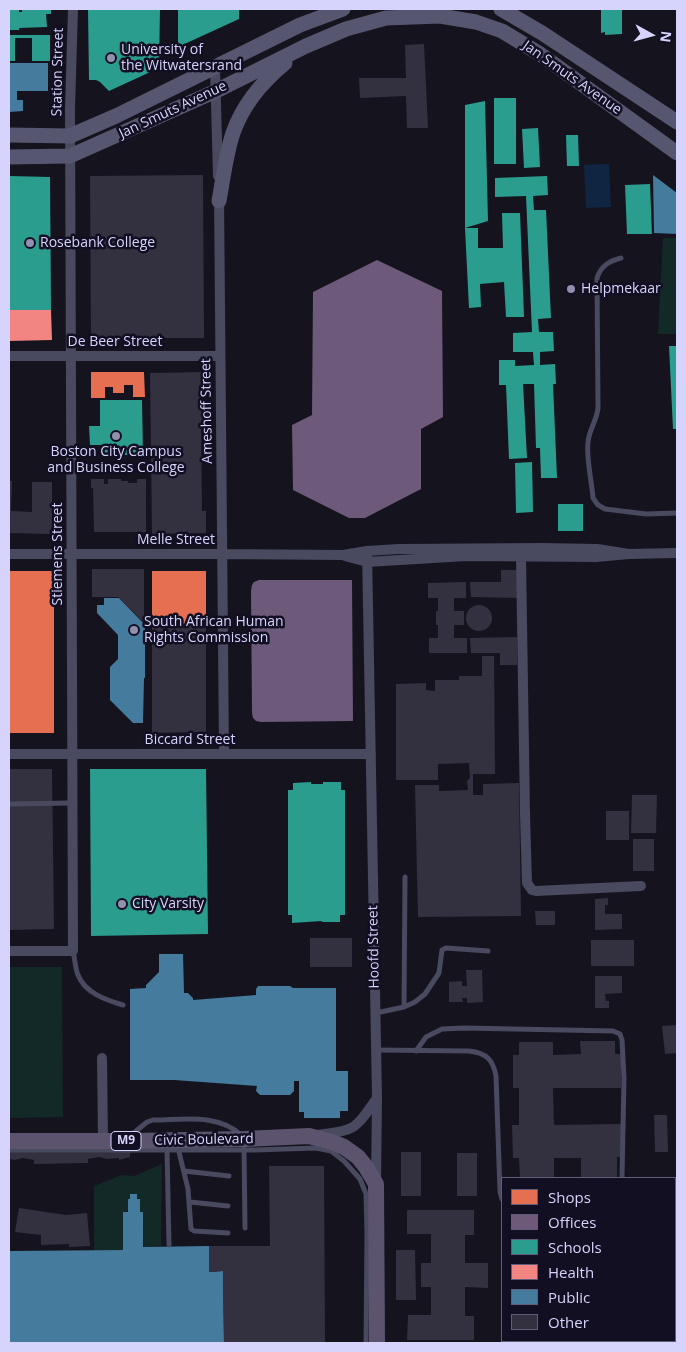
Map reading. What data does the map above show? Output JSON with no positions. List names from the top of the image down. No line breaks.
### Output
{"streets":{"main road":["Jan Smuts Avenue","Hoofd Street","Civic Boulevard","M9"],"street":["Station Street","De Beer Street","Ameshoff Street","Melle Street","Stiemens Street","Biccard Street"]},"crossings":[["Station Street","Jan Smuts Avenue"],["Station Street","Stiemens Street"],["Jan Smuts Avenue","Ameshoff Street"],["Jan Smuts Avenue","Stiemens Street"],["De Beer Street","Ameshoff Street"],["De Beer Street","Stiemens Street"],["Ameshoff Street","Melle Street"],["Ameshoff Street","Biccard Street"],["Melle Street","Stiemens Street"],["Melle Street","Hoofd Street"],["Stiemens Street","Biccard Street"],["Biccard Street","Hoofd Street"],["Hoofd Street","Civic Boulevard"]],"places":["University of the Witwatersrand","Rosebank College","Helpmekaar","Boston City Campus and Business College","South African Human Rights Commission","City Varsity"],"legend":["Shops","Offices","Schools","Health","Public","Other"],"north":"right"}
